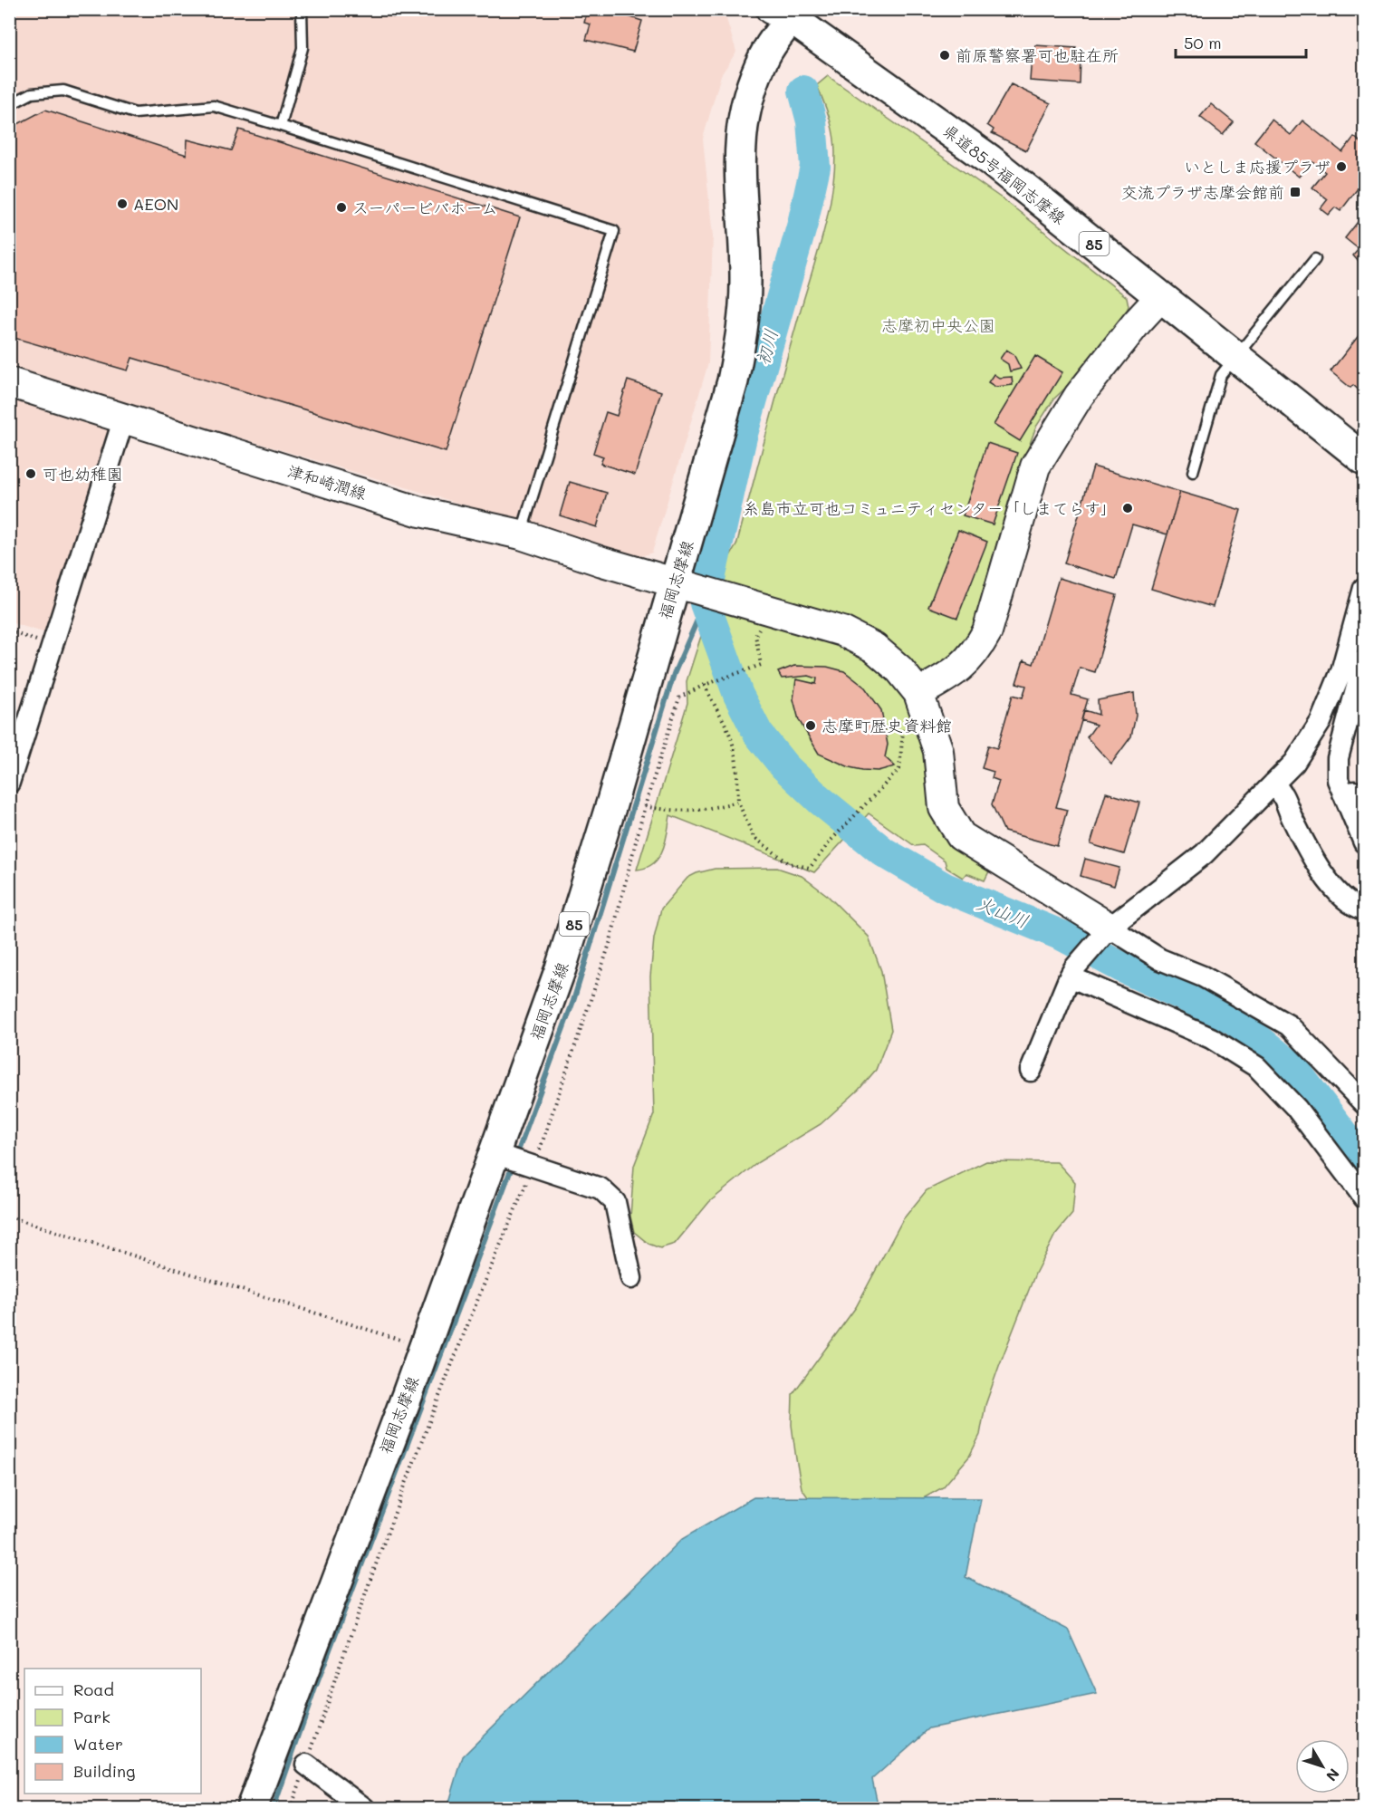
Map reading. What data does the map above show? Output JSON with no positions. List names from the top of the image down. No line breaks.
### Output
{"streets":{"main road":["県道85号福岡志摩線","85","福岡志摩線"],"street":["津和崎潤線"]},"crossings":[["県道85号福岡志摩線","福岡志摩線"],["津和崎潤線","福岡志摩線"]],"water":["初川","火山川"],"parks":["志摩初中央公園"],"places":{"other":["前原警察署可也駐在所","いとしま応援プラザ","AEON","スーパービバホーム","可也幼稚園","糸島市立可也コミュニティセンタ－「しまてらす」","志摩町歴史資料館"],"transit":["交流プラザ志摩会館前"]},"legend":["Road","Park","Water","Building"],"scale_bar":"50 m","north":"bottom right"}
